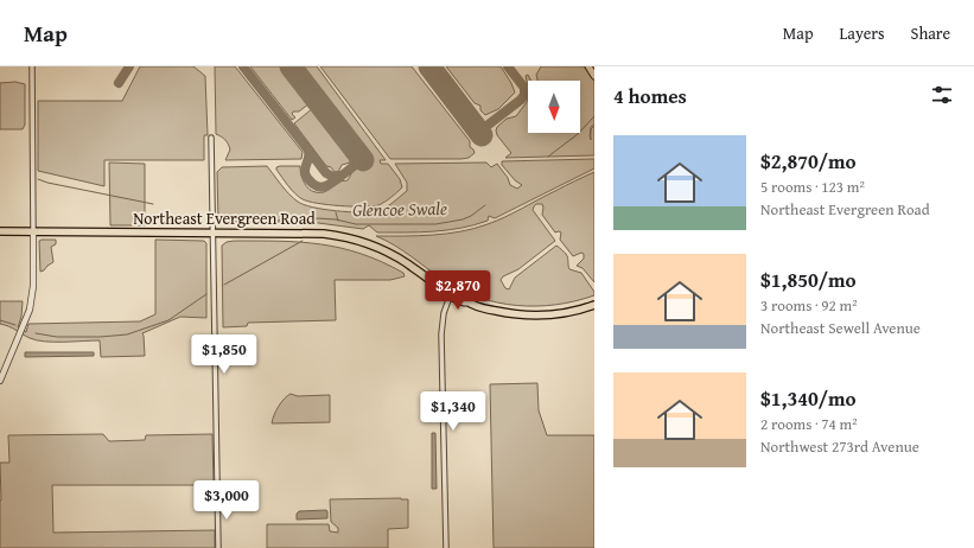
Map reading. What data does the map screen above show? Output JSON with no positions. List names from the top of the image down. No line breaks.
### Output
{"streets":{"main road":["Northeast Evergreen Road"]},"water":["Glencoe Swale"],"north":"bottom","page":{"header":"Map","nav":["Map","Layers","Share"],"heading":"4 homes","list":[{"name":"$2,870/mo","note":"5 rooms · 123 m² · Northeast Evergreen Road"},{"name":"$1,850/mo","note":"3 rooms · 92 m² · Northeast Sewell Avenue"},{"name":"$1,340/mo","note":"2 rooms · 74 m² · Northwest 273rd Avenue"}],"price":["$2,870","$1,850","$1,340","$3,000"]}}
